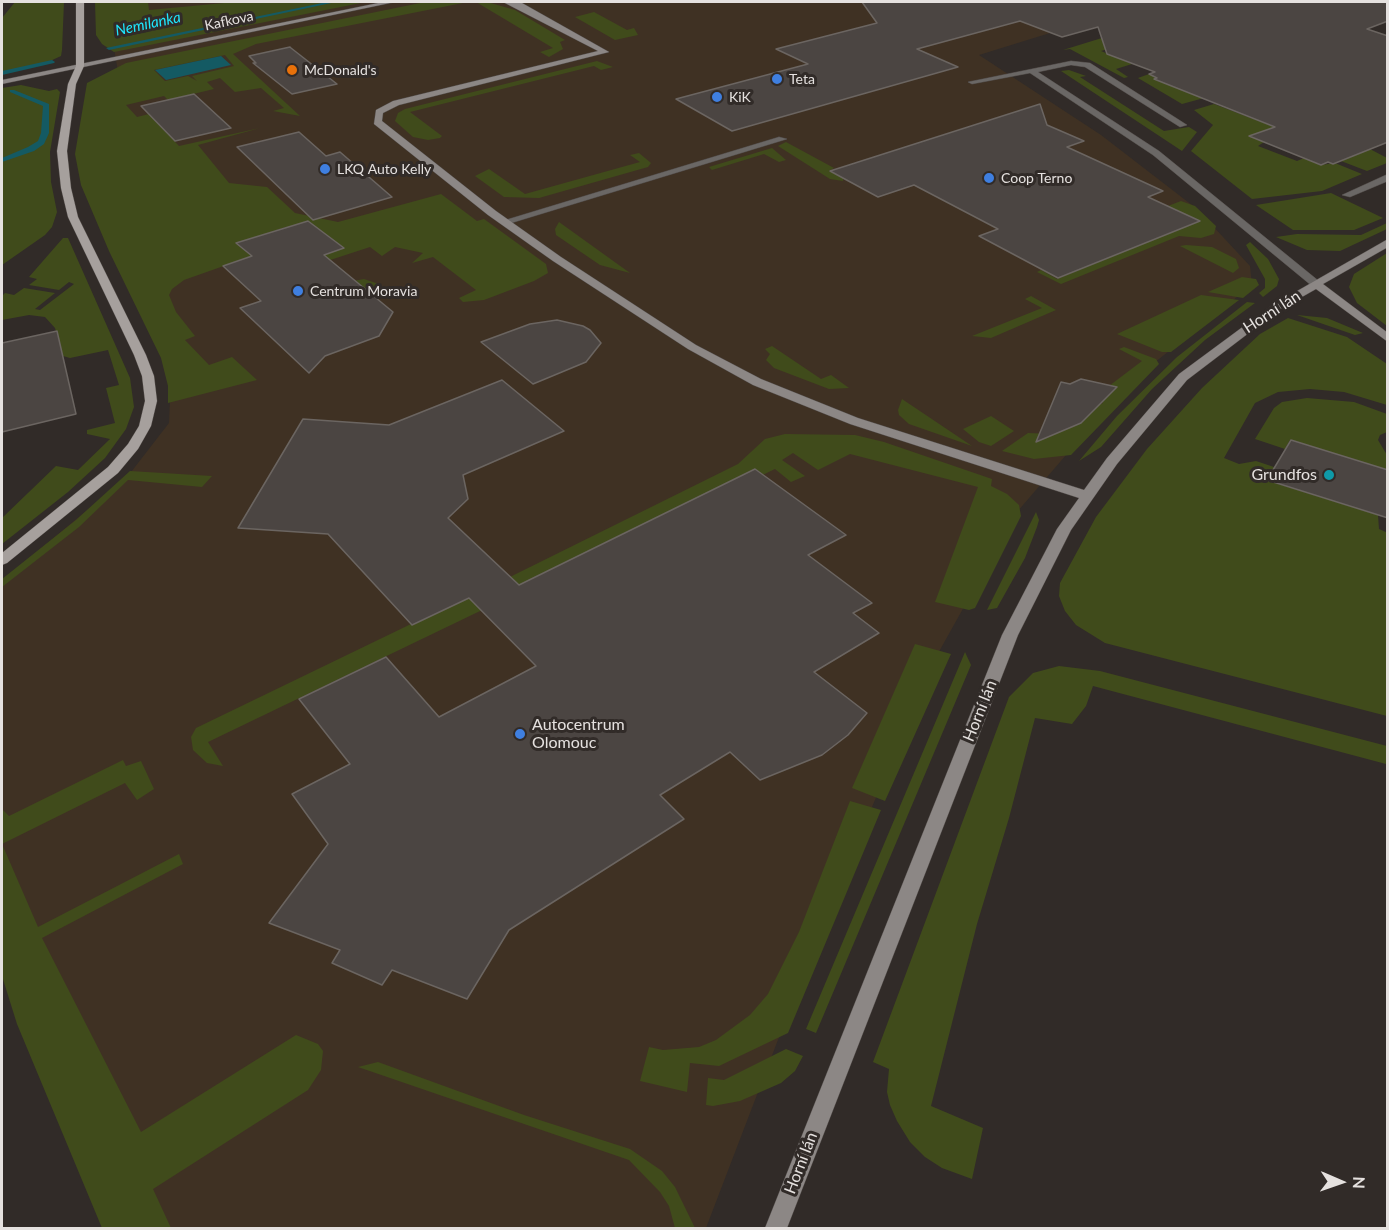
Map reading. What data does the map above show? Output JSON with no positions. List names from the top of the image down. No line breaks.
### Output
{"streets":{"street":["Kafkova","Horní lán"]},"water":["Nemilanka"],"places":["McDonald's","Teta","KiK","LKQ Auto Kelly","Coop Terno","Centrum Moravia","Grundfos","Autocentrum Olomouc"],"north":"right"}
